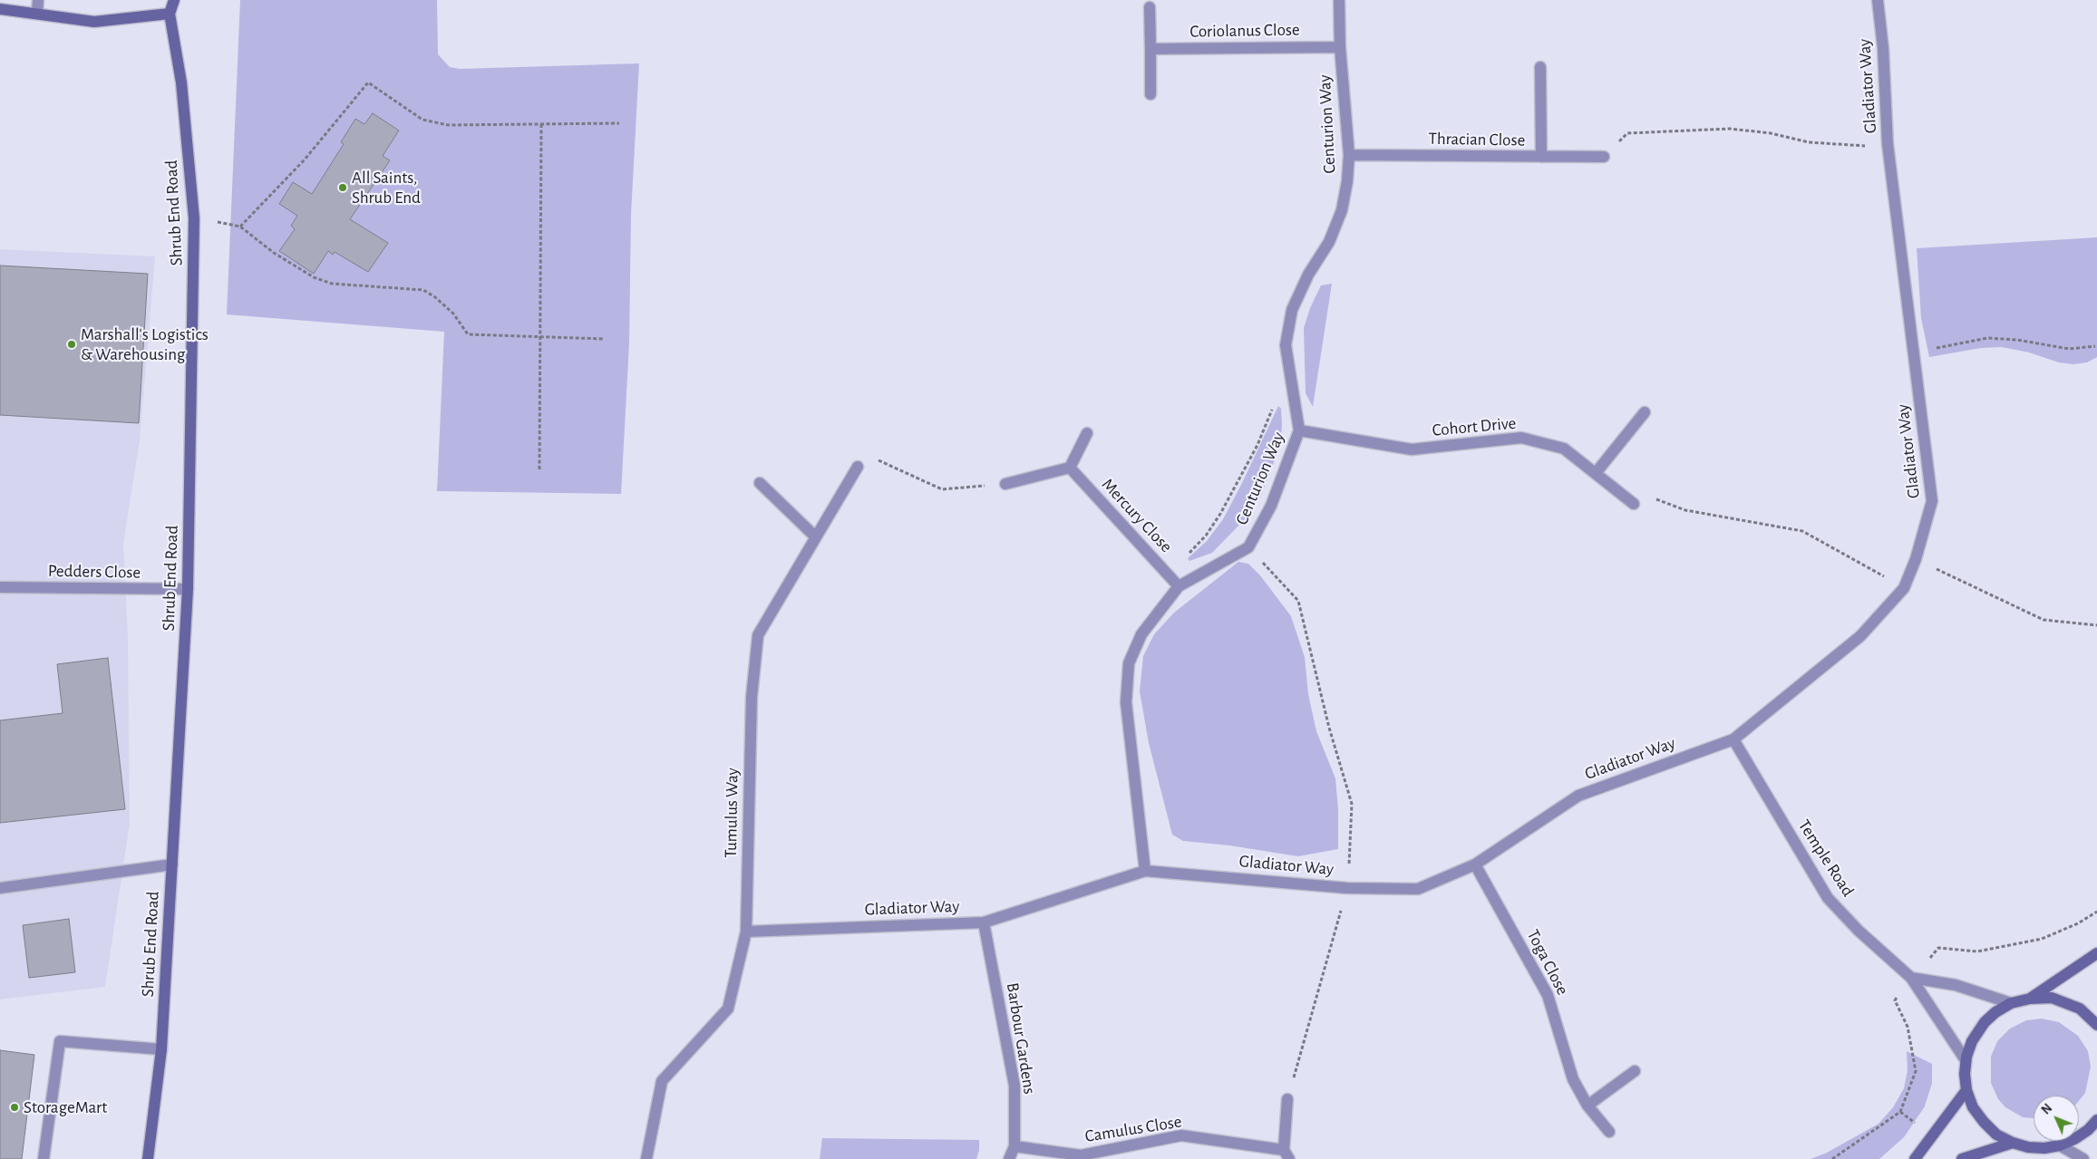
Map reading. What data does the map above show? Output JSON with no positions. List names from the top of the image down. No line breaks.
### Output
{"streets":{"main road":["Shrub End Road"],"street":["Coriolanus Close","Gladiator Way","Centurion Way","Thracian Close","Cohort Drive","Mercury Close","Pedders Close","Tumulus Way","Temple Road","Toga Close","Barbour Gardens","Camulus Close"]},"crossings":[["Coriolanus Close","Centurion Way"],["Gladiator Way","Centurion Way"],["Gladiator Way","Tumulus Way"],["Gladiator Way","Temple Road"],["Gladiator Way","Toga Close"],["Gladiator Way","Barbour Gardens"],["Centurion Way","Thracian Close"],["Centurion Way","Cohort Drive"],["Centurion Way","Mercury Close"],["Shrub End Road","Pedders Close"],["Barbour Gardens","Camulus Close"]],"places":["All Saints, Shrub End","Marshall's Logistics & Warehousing","StorageMart"],"north":"top left"}
